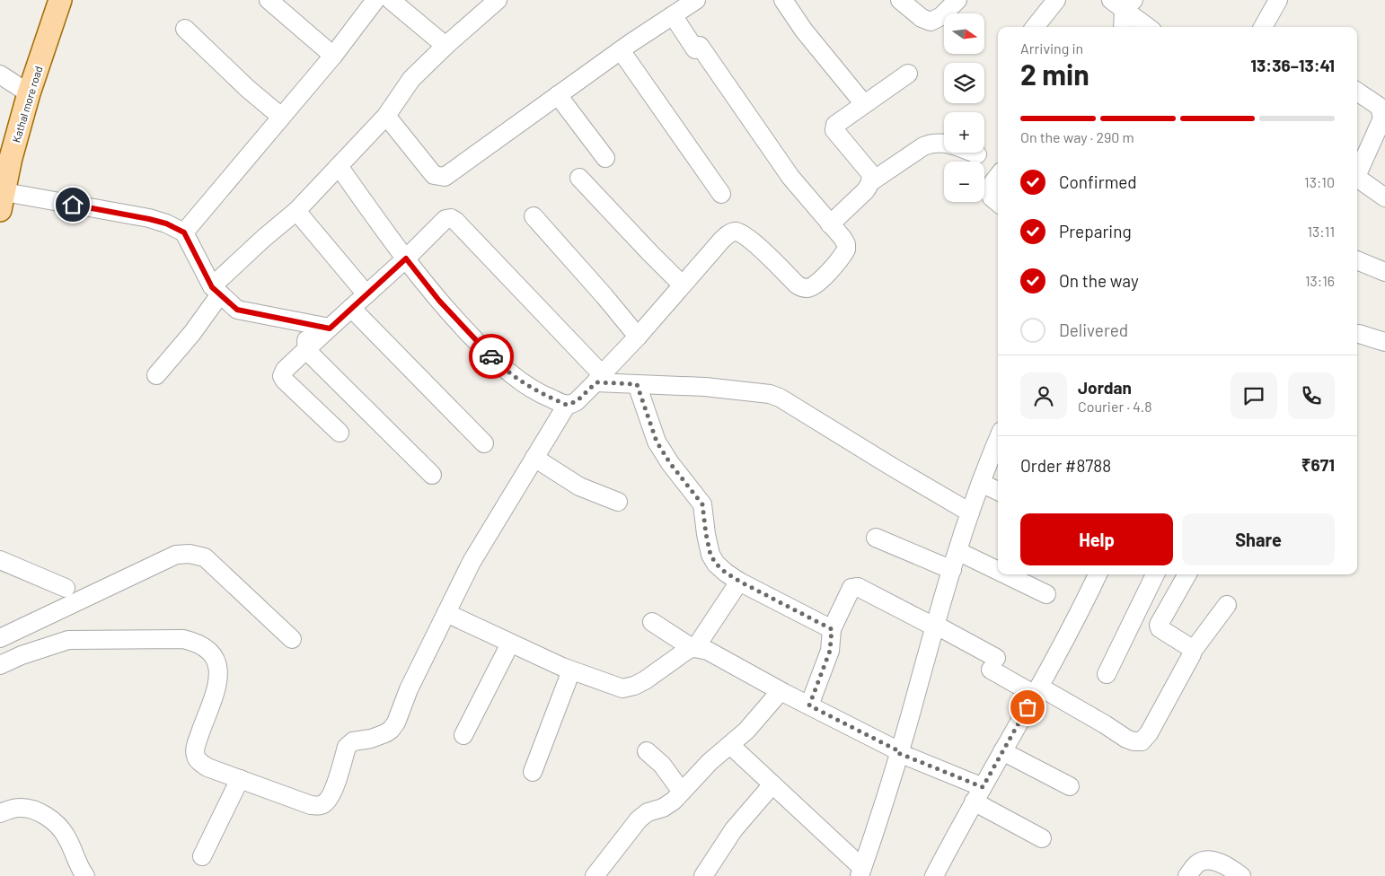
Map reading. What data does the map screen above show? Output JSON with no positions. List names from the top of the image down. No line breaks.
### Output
{"streets":{"main road":["Kathal more road"]},"north":"right","page":{"map_buttons":["+","−"],"heading":["2 min","Arriving in","13:36–13:41"],"panel":["Jordan","Courier · 4.8","Order #8788","₹671"],"bar":"On the way · 290 m","list":[["Confirmed","13:10"],["Preparing","13:11"],["On the way","13:16"],"Delivered"],"buttons":["Help","Share"]}}
